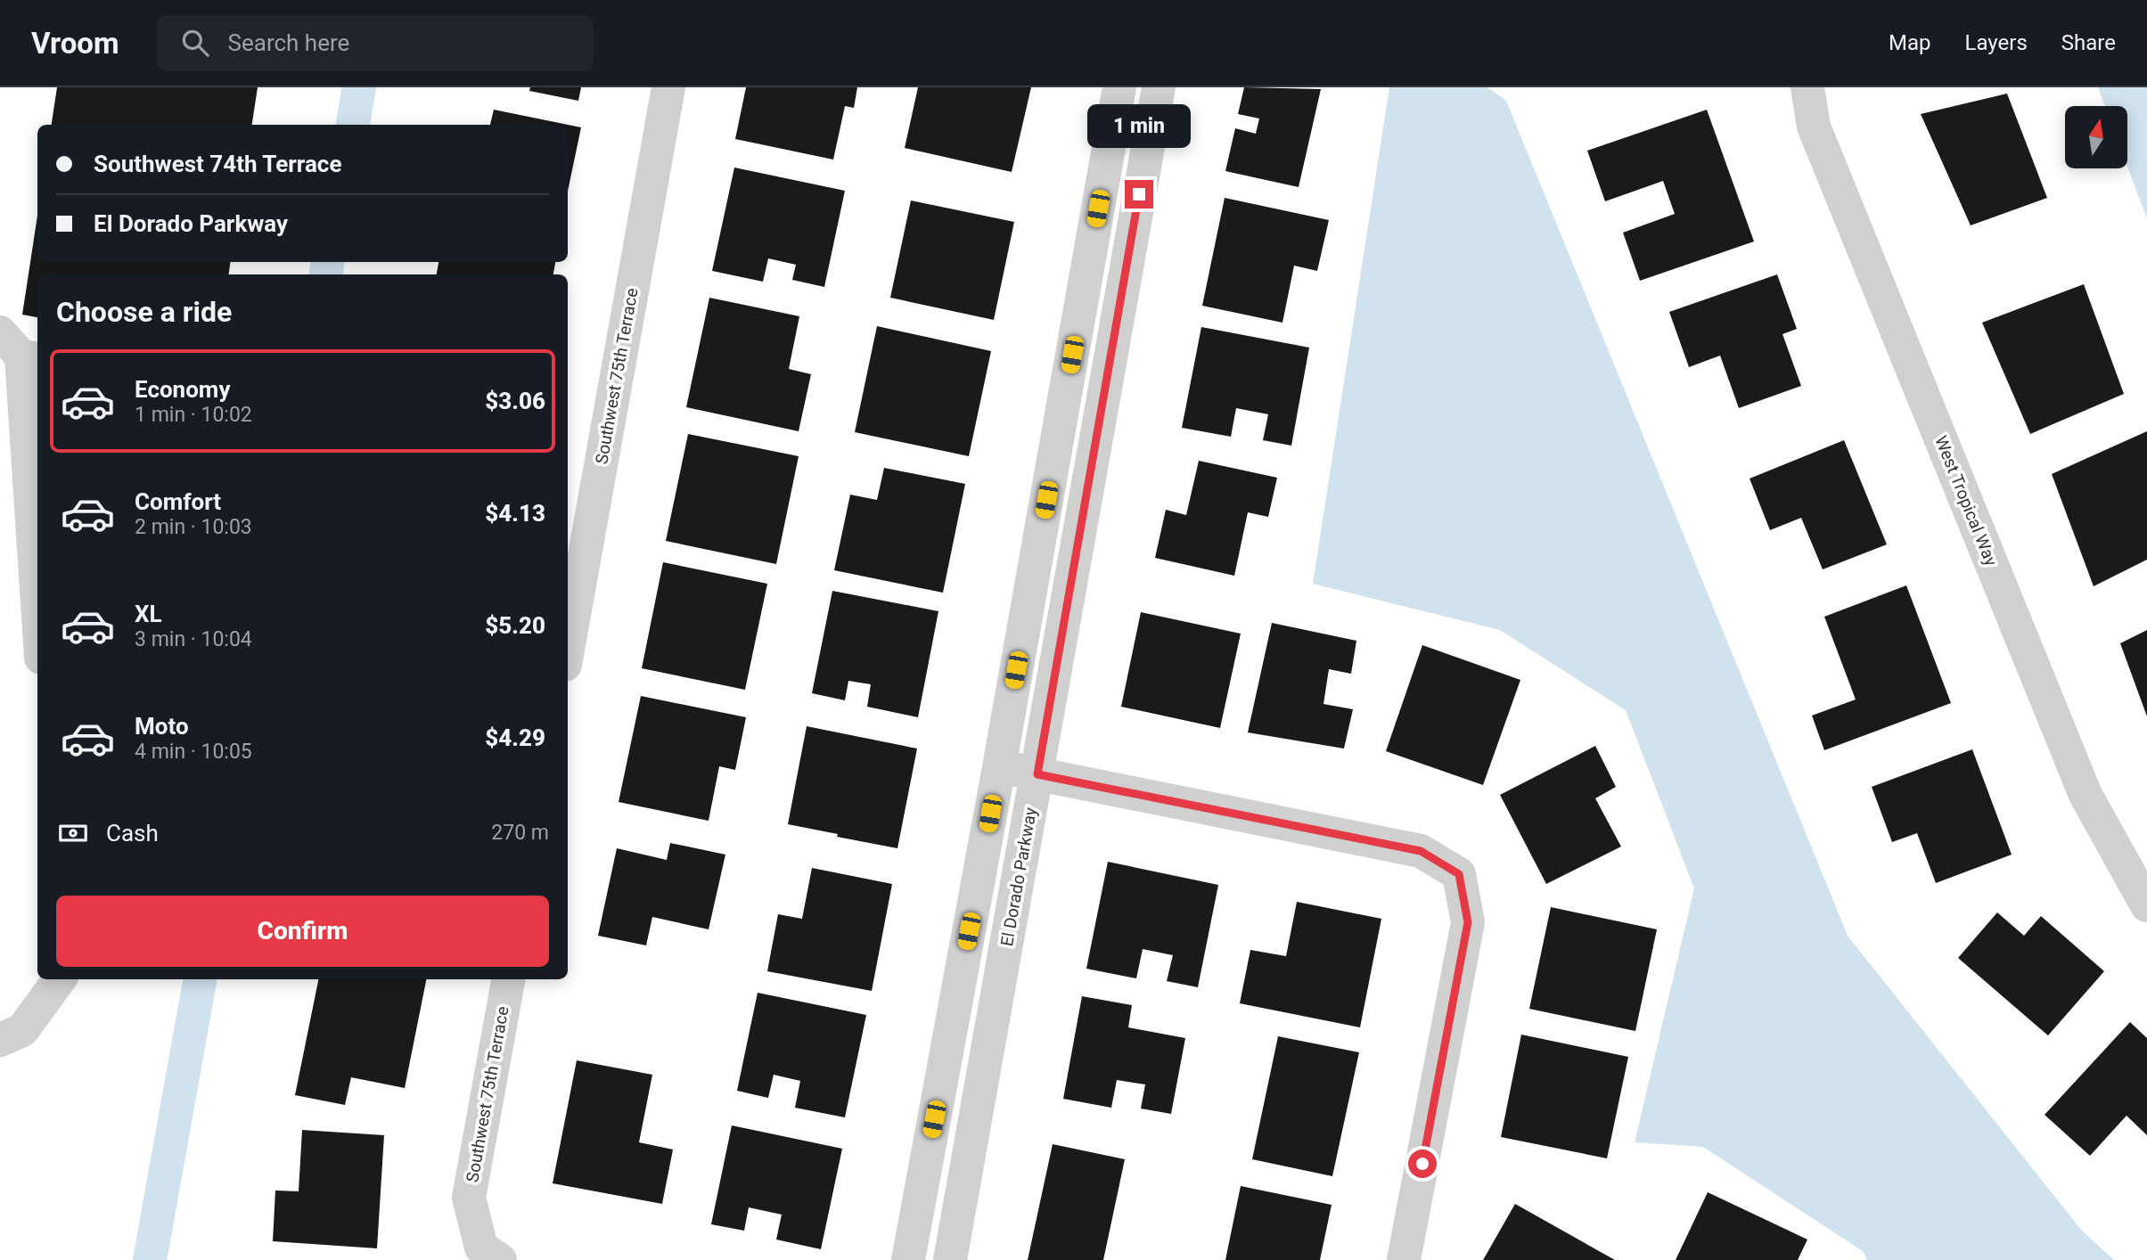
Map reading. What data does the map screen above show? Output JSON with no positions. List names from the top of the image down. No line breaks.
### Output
{"streets":{"street":["Southwest 75th Terrace","West Tropical Way","El Dorado Parkway"]},"north":"top","page":{"header":"Vroom","search":"Search here","nav":["Map","Layers","Share"],"bubble":"1 min","banner":["Southwest 74th Terrace","El Dorado Parkway"],"heading":"Choose a ride","list":[{"name":"Economy","note":"1 min · 10:02","value":"$3.06"},{"name":"Comfort","note":"2 min · 10:03","value":"$4.13"},{"name":"XL","note":"3 min · 10:04","value":"$5.20"},{"name":"Moto","note":"4 min · 10:05","value":"$4.29"}],"pay":["Cash","270 m"],"buttons":"Confirm"}}
